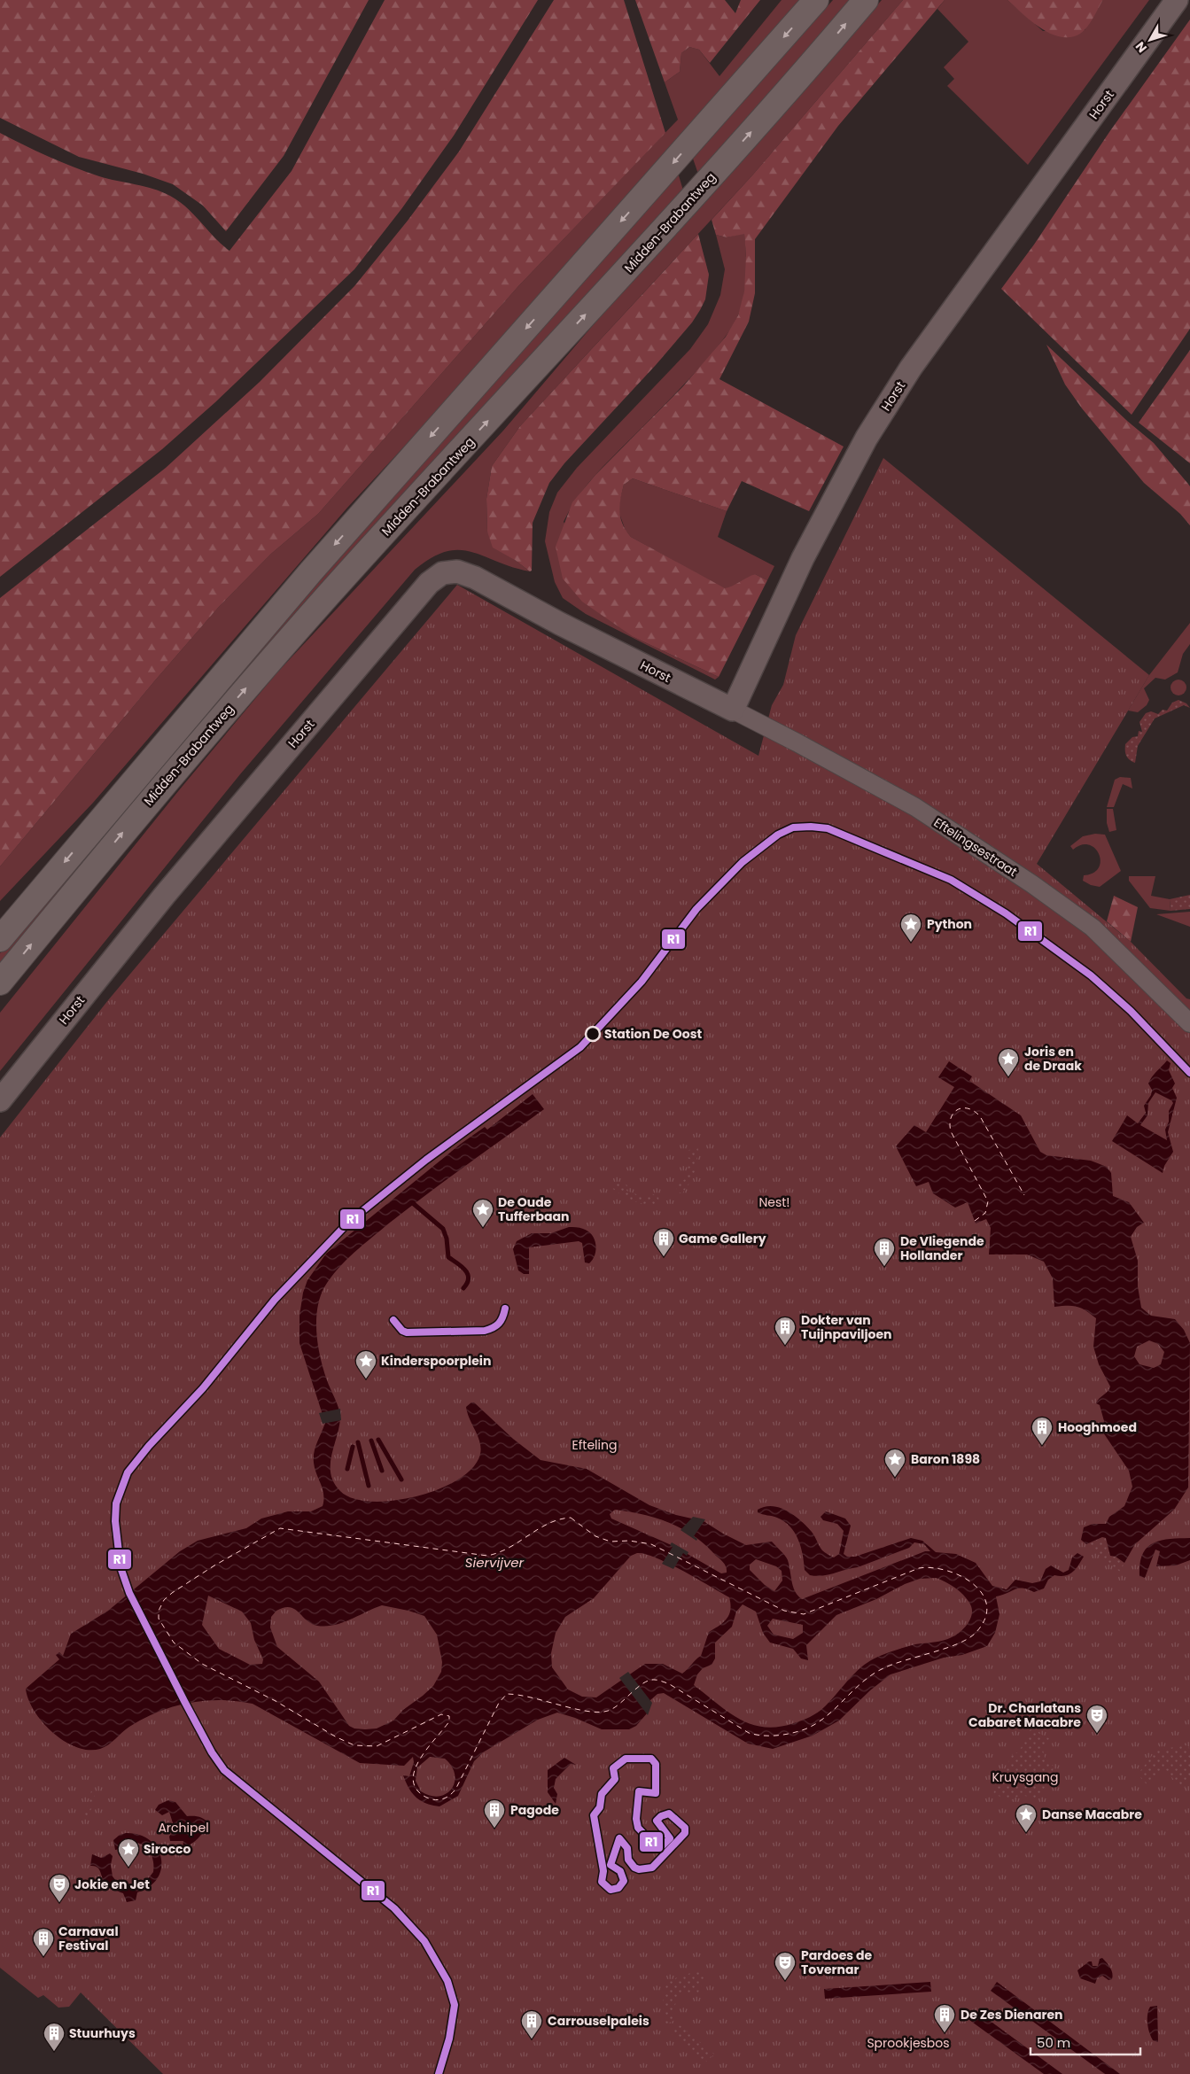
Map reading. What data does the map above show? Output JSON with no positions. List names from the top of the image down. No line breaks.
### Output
{"streets":{"highway":["Midden-Brabantweg"],"street":["Horst","Eftelingsestraat"]},"crossings":[["Horst","Eftelingsestraat"]],"water":["Siervijver"],"parks":["Nest!","Efteling","Kruysgang","Archipel","Sprookjesbos"],"places":{"place":["Python","Joris en de Draak","De Oude Tufferbaan","Kinderspoorplein","Baron 1898","Danse Macabre","Sirocco"],"other":["Station De Oost"],"building":["Game Gallery","De Vliegende Hollander","Dokter van Tuijnpaviljoen","Hooghmoed","Pagode","Carnaval Festival","De Zes Dienaren","Carrouselpaleis","Stuurhuys"],"theatre":["Dr. Charlatans Cabaret Macabre","Jokie en Jet","Pardoes de Tovernar"]},"lines":["transit line R1"],"scale_bar":"50 m","north":"bottom left"}
